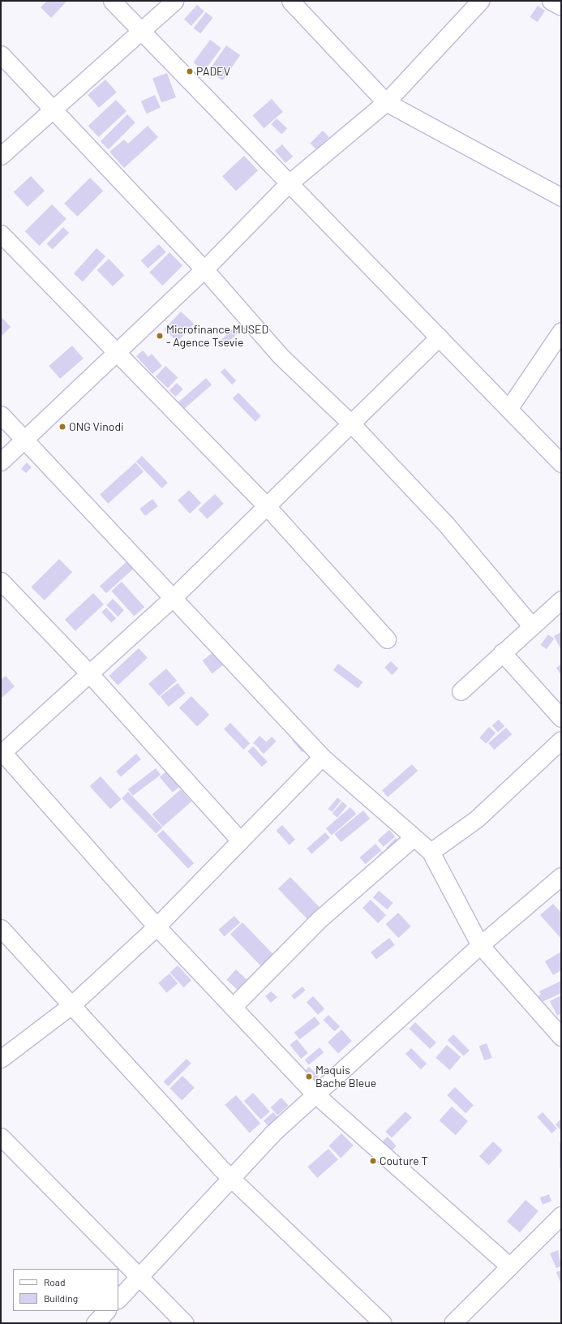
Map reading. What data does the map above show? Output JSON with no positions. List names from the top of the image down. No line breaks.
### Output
{"places":["PADEV","Microfinance MUSED - Agence Tsevie","ONG Vinodi","Maquis Bache Bleue","Couture T"],"legend":["Road","Building"]}
